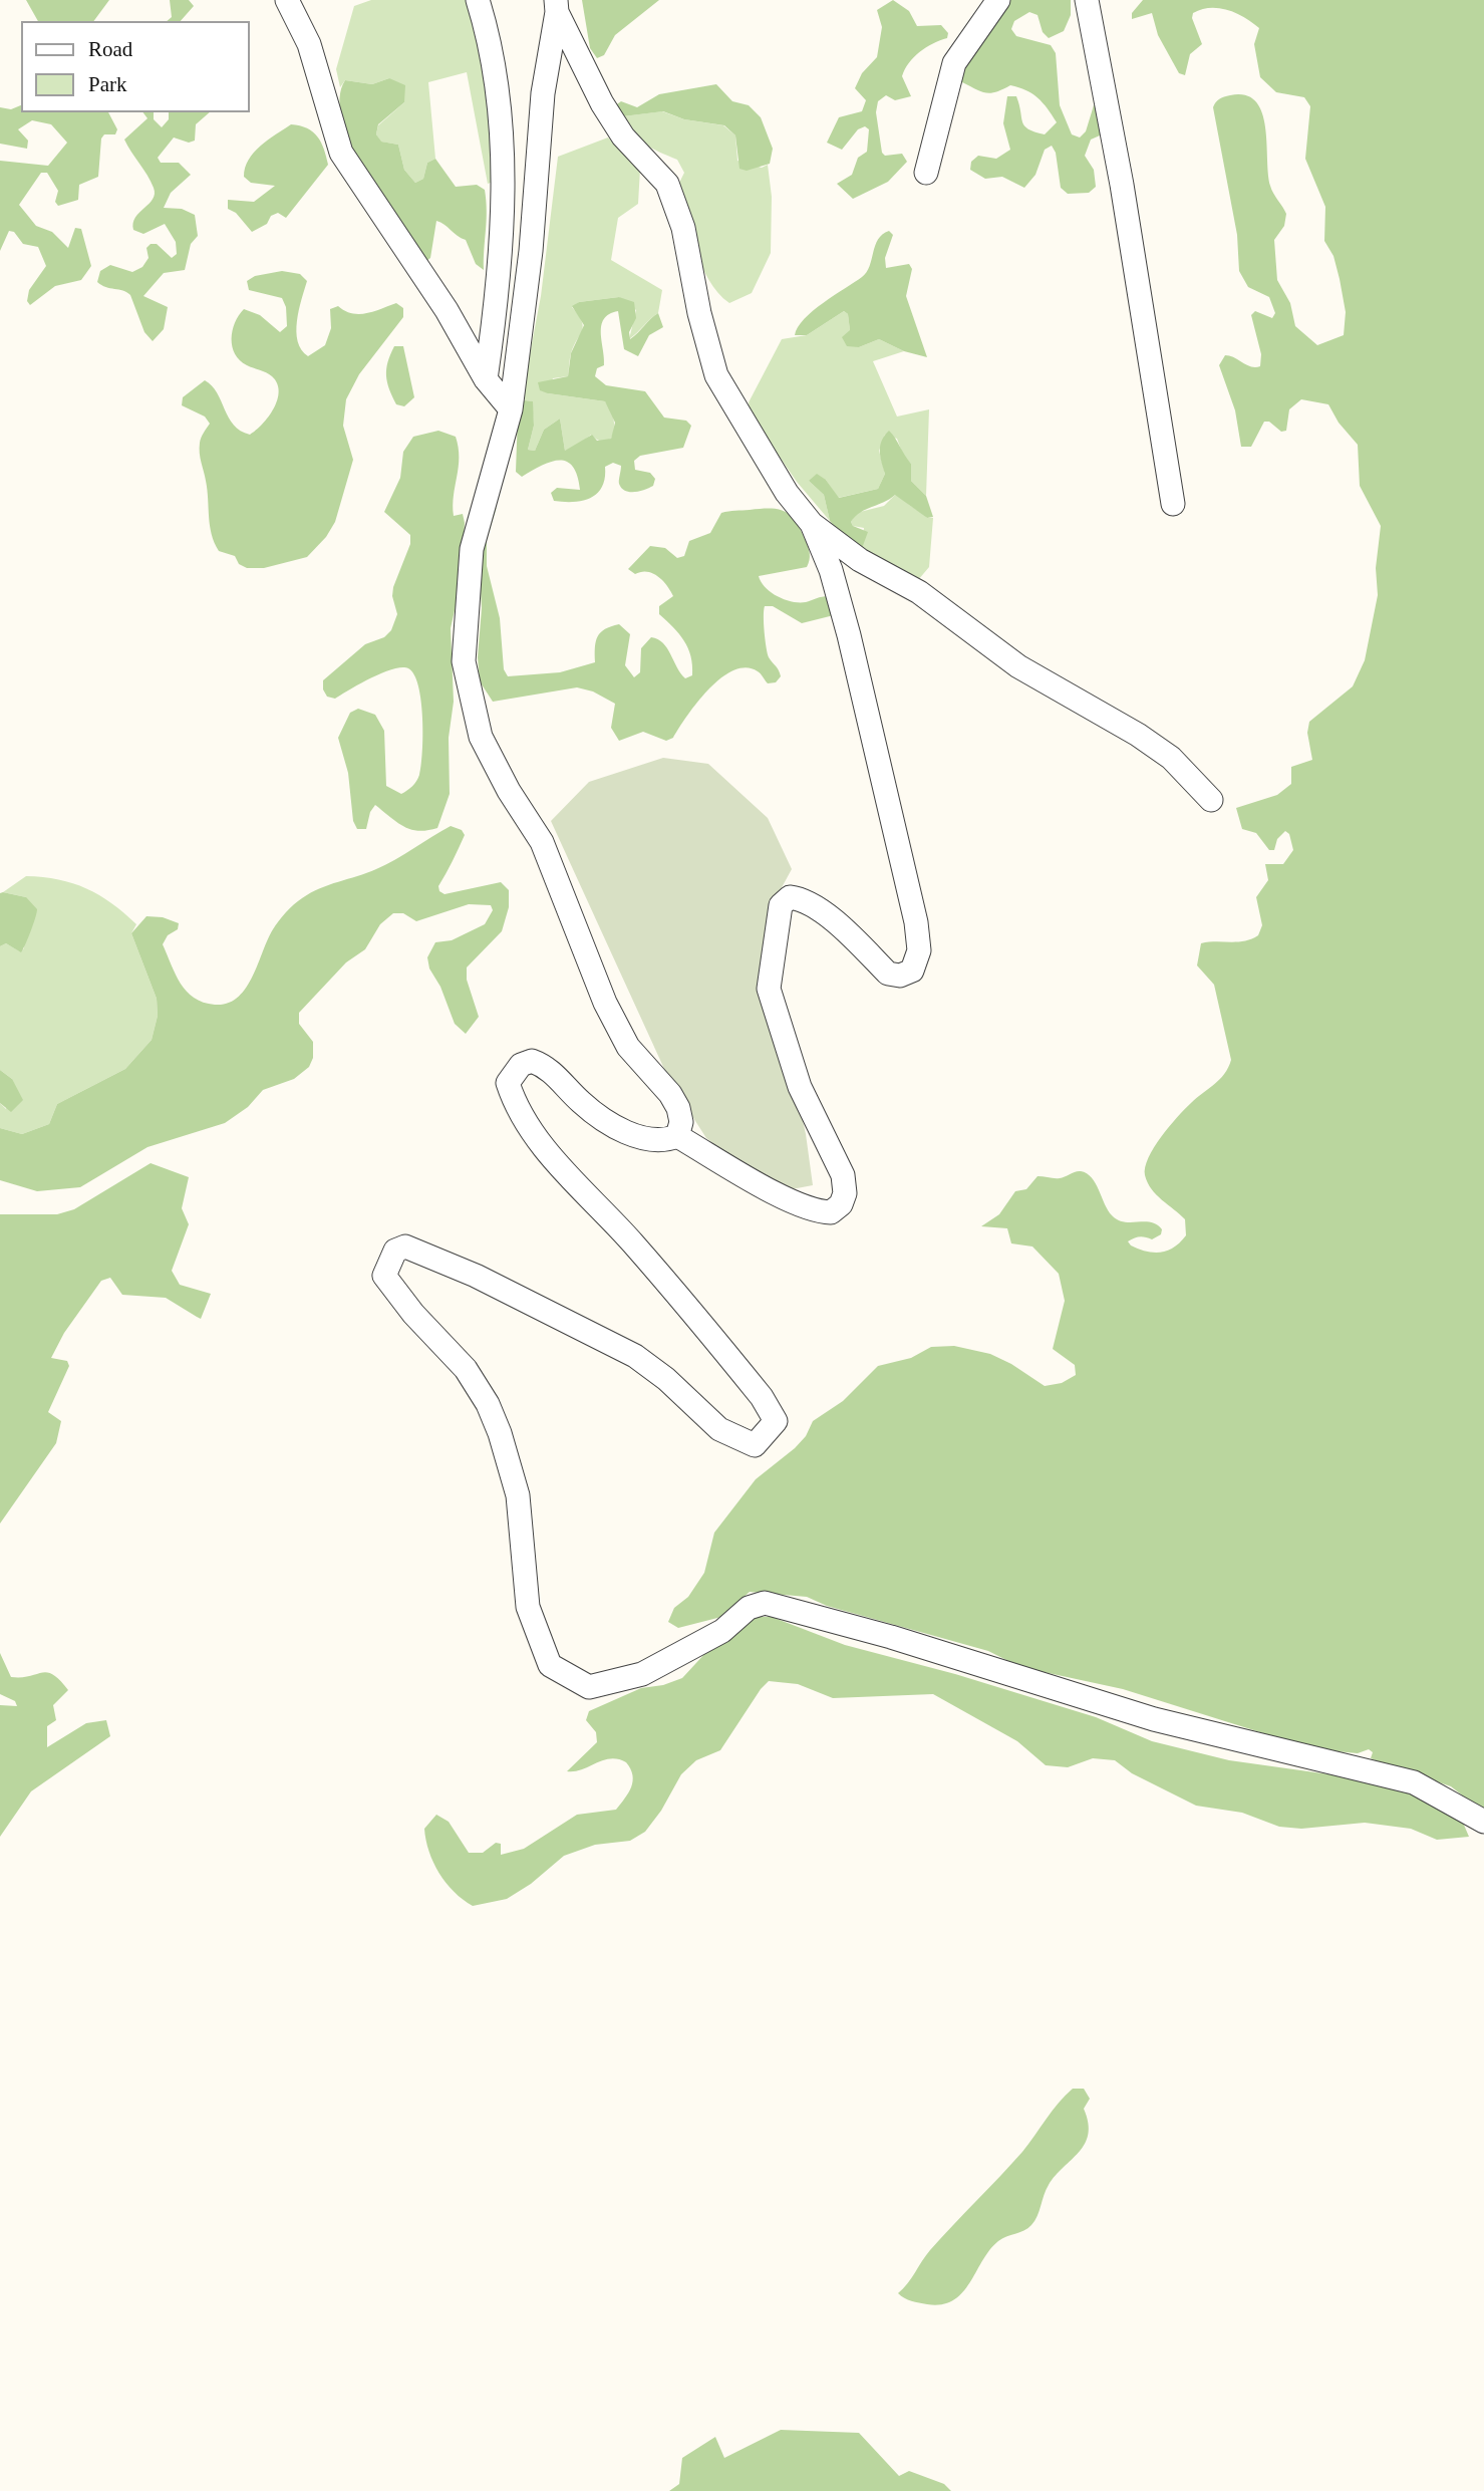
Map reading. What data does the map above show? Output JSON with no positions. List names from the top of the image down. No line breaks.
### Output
{"legend":["Road","Park"]}
